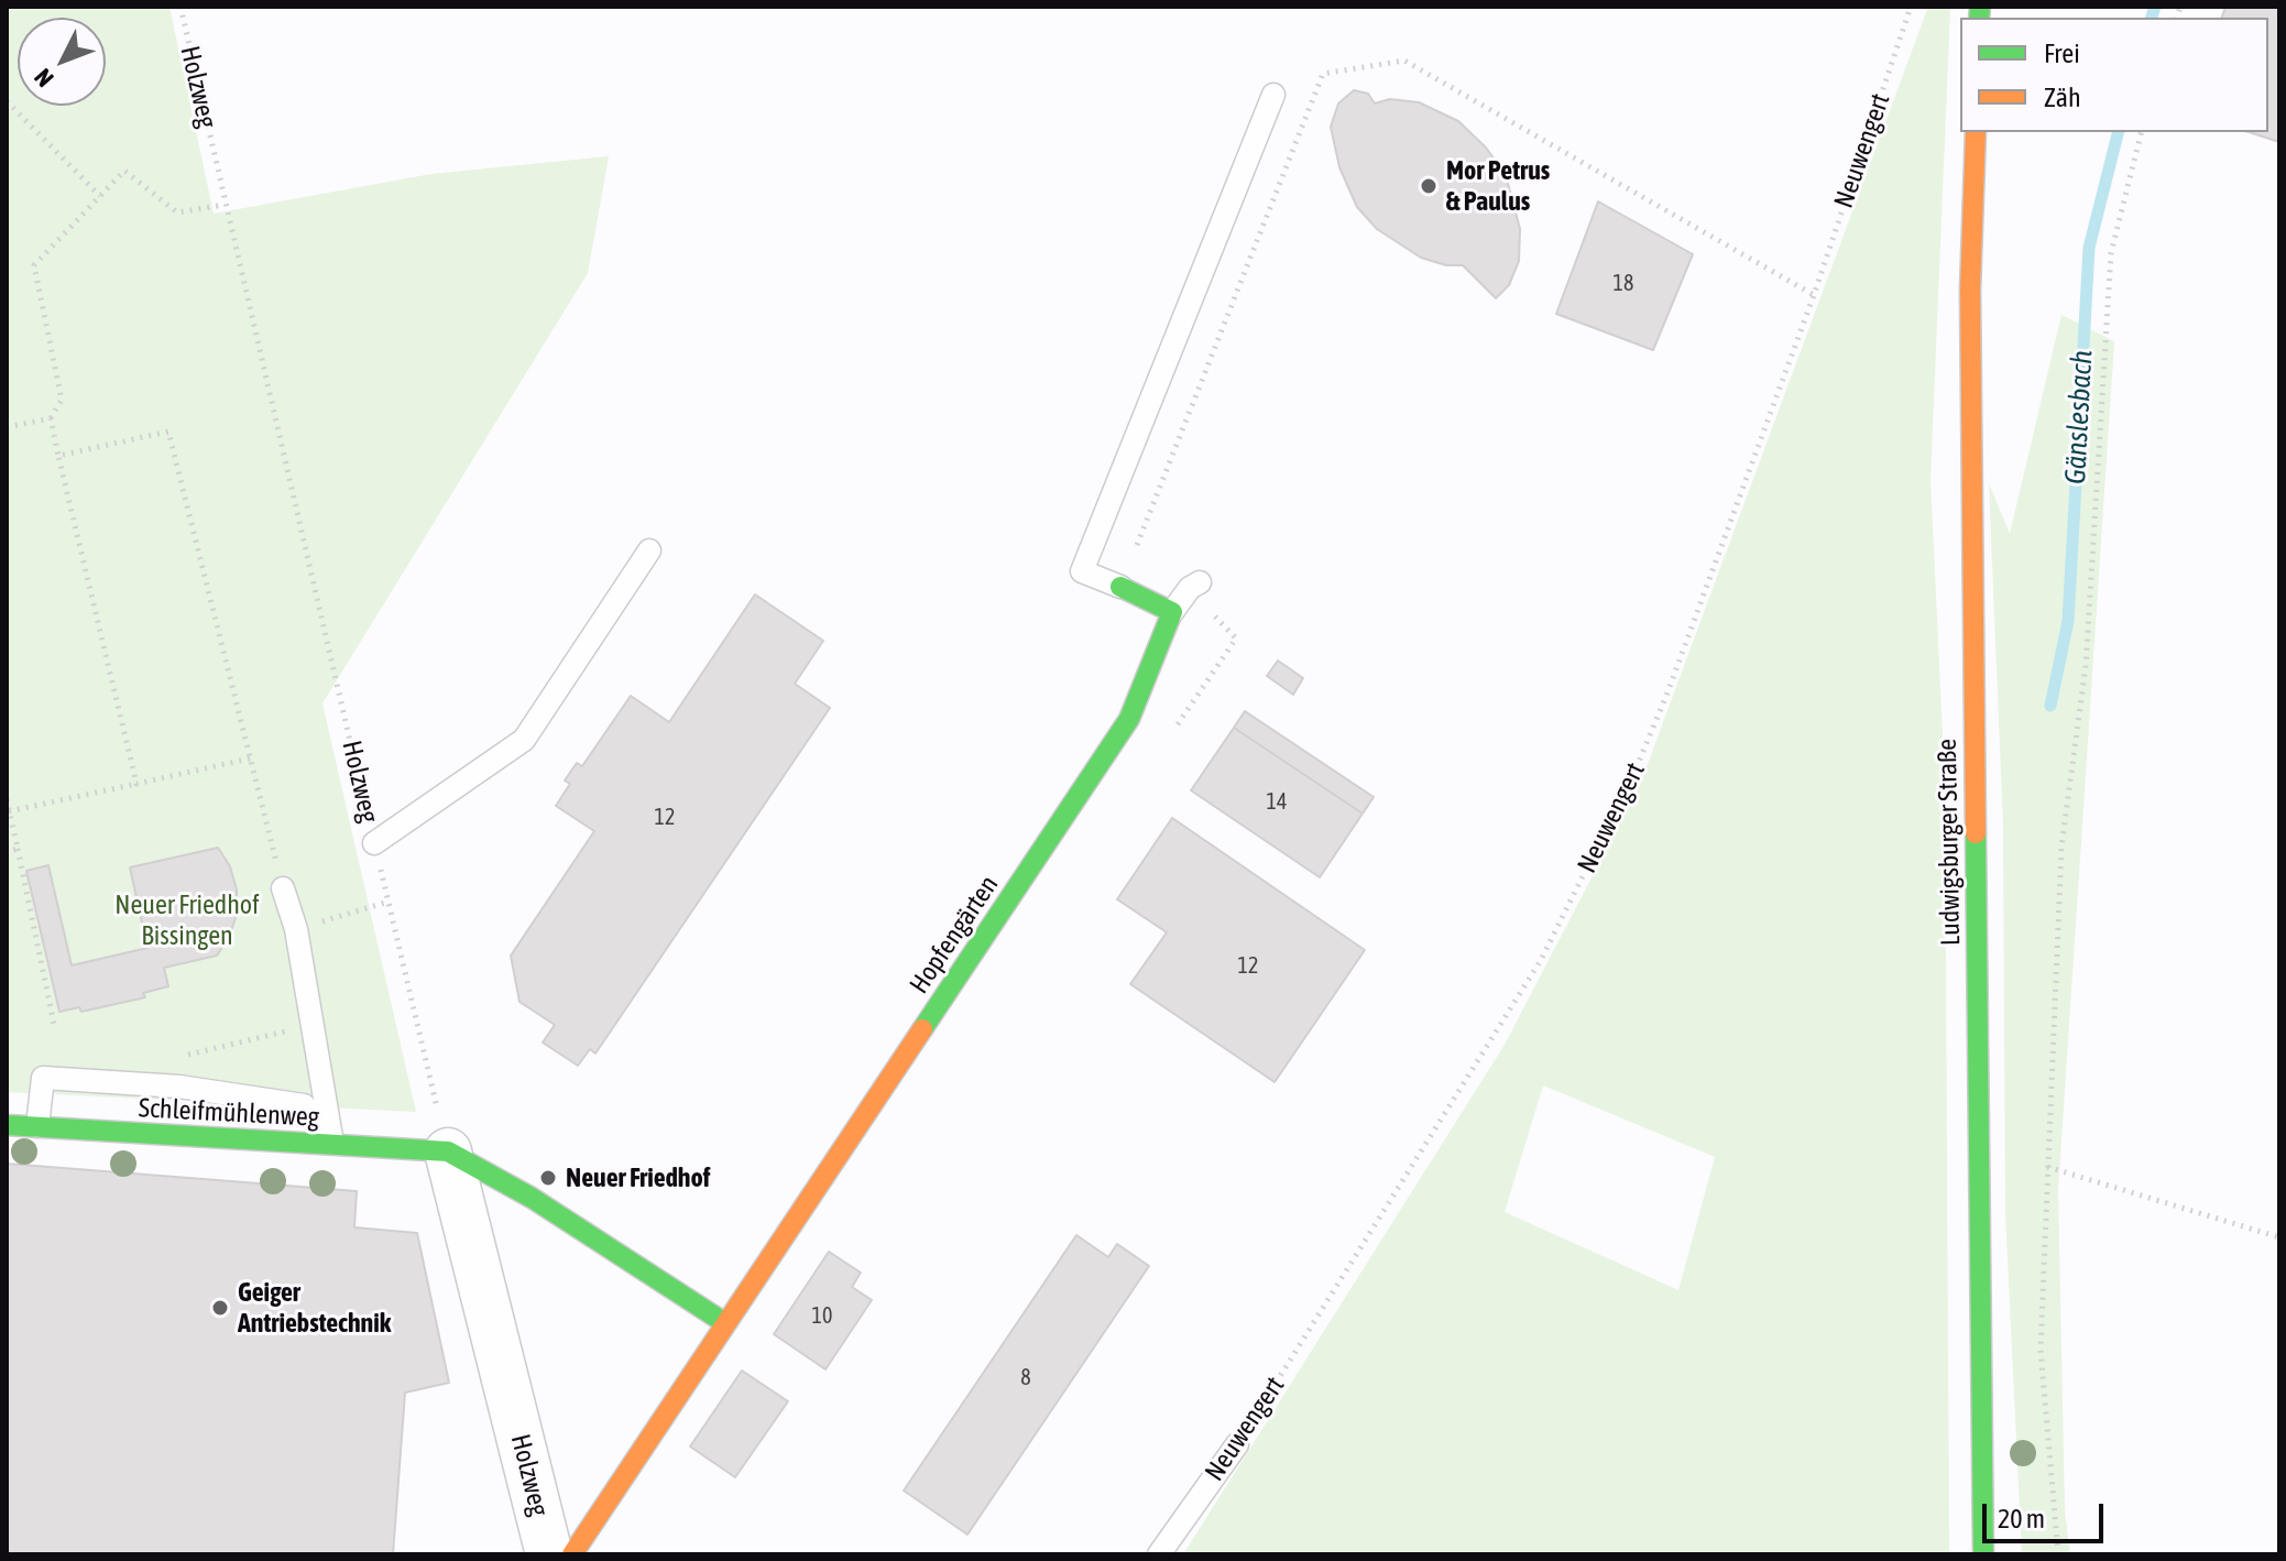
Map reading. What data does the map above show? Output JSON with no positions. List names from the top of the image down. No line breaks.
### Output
{"streets":{"street":["Holzweg","Ludwigsburger Straße","Hopfengärten","Schleifmühlenweg"],"lane":["Neuwengert"]},"crossings":[["Holzweg","Schleifmühlenweg"]],"water":["Gänslesbach"],"parks":["Neuer Friedhof Bissingen"],"places":["Mor Petrus & Paulus","Neuer Friedhof","Geiger Antriebstechnik"],"house_numbers":["18","14","12","12","10","8"],"legend":["Frei","Zäh"],"scale_bar":"20 m","north":"bottom left"}
